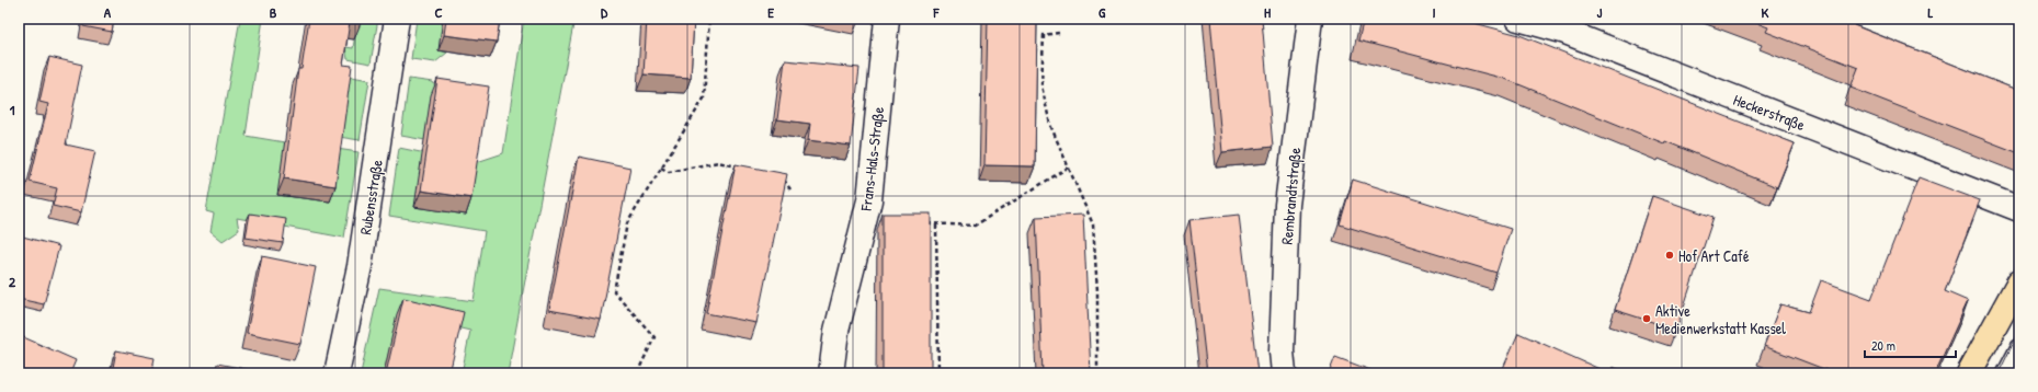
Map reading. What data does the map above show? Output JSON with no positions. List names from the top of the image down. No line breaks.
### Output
{"streets":{"street":["Heckerstraße","Frans-Hals-Straße","Rembrandtstraße","Rubensstraße"]},"places":["Hof Art Café","Aktive Medienwerkstatt Kassel"],"scale_bar":"20 m","grid":{"columns":["A","B","C","D","E","F","G","H","I","J","K","L"],"rows":["1","2"]}}
